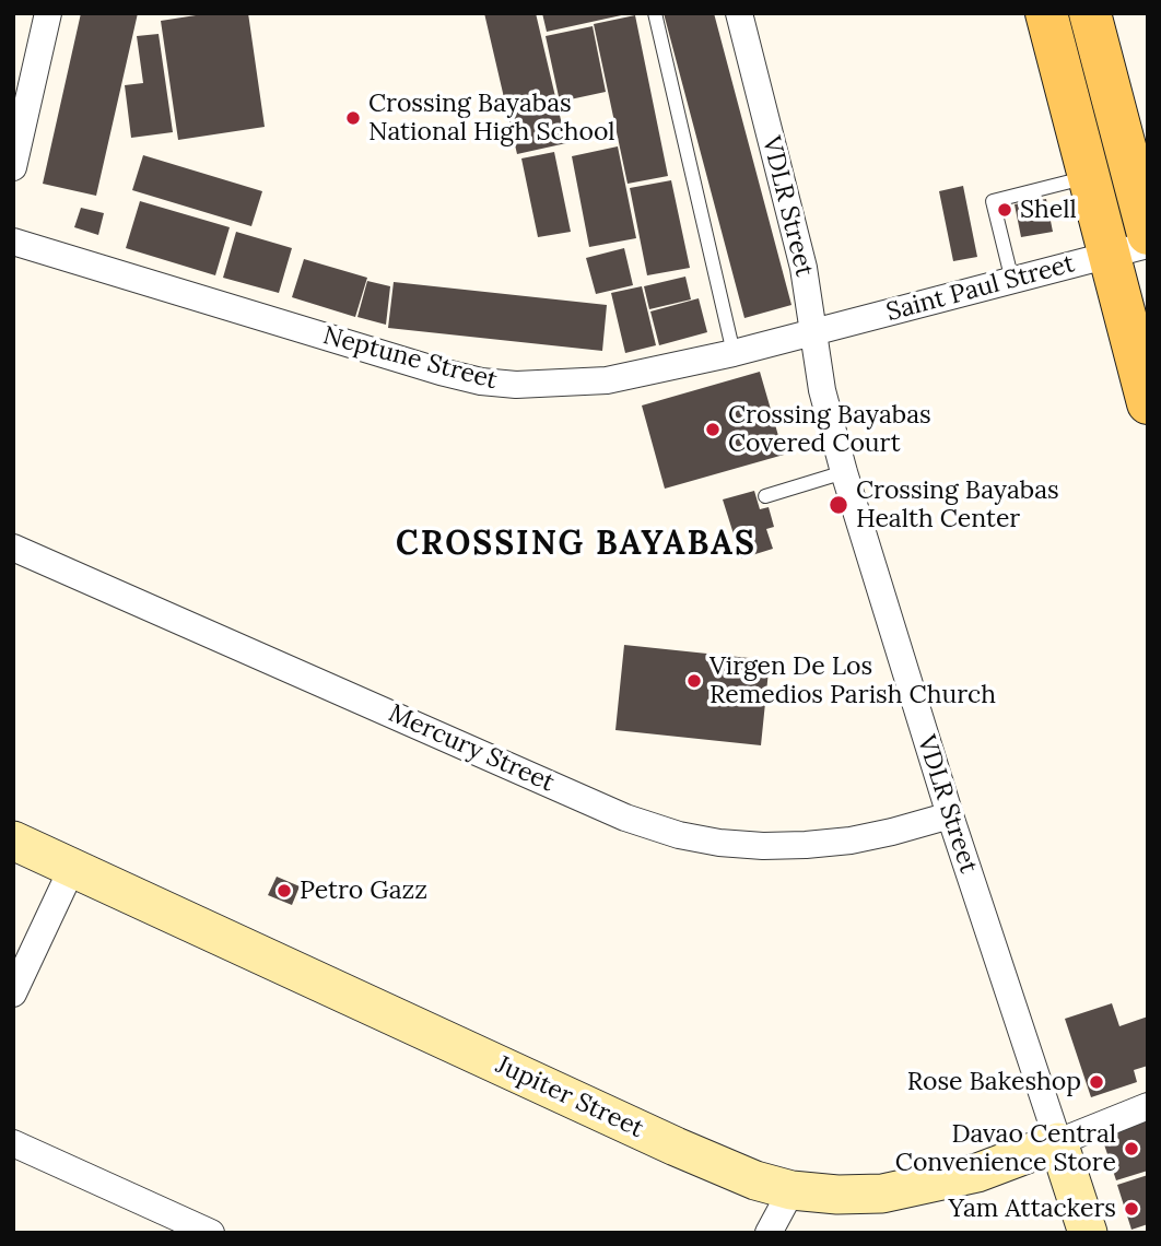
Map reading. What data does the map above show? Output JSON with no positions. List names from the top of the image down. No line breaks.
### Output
{"streets":{"main road":["VDLR Street","Jupiter Street"],"street":["Saint Paul Street","Neptune Street","Mercury Street"]},"crossings":[["VDLR Street","Saint Paul Street"],["VDLR Street","Neptune Street"],["VDLR Street","Mercury Street"],["VDLR Street","Jupiter Street"],["Saint Paul Street","Neptune Street"]],"districts":["CROSSING BAYABAS"],"places":["Crossing Bayabas National High School","Shell","Crossing Bayabas Covered Court","Crossing Bayabas Health Center","Virgen De Los Remedios Parish Church","Petro Gazz","Rose Bakeshop","Davao Central Convenience Store","Yam Attackers"]}
